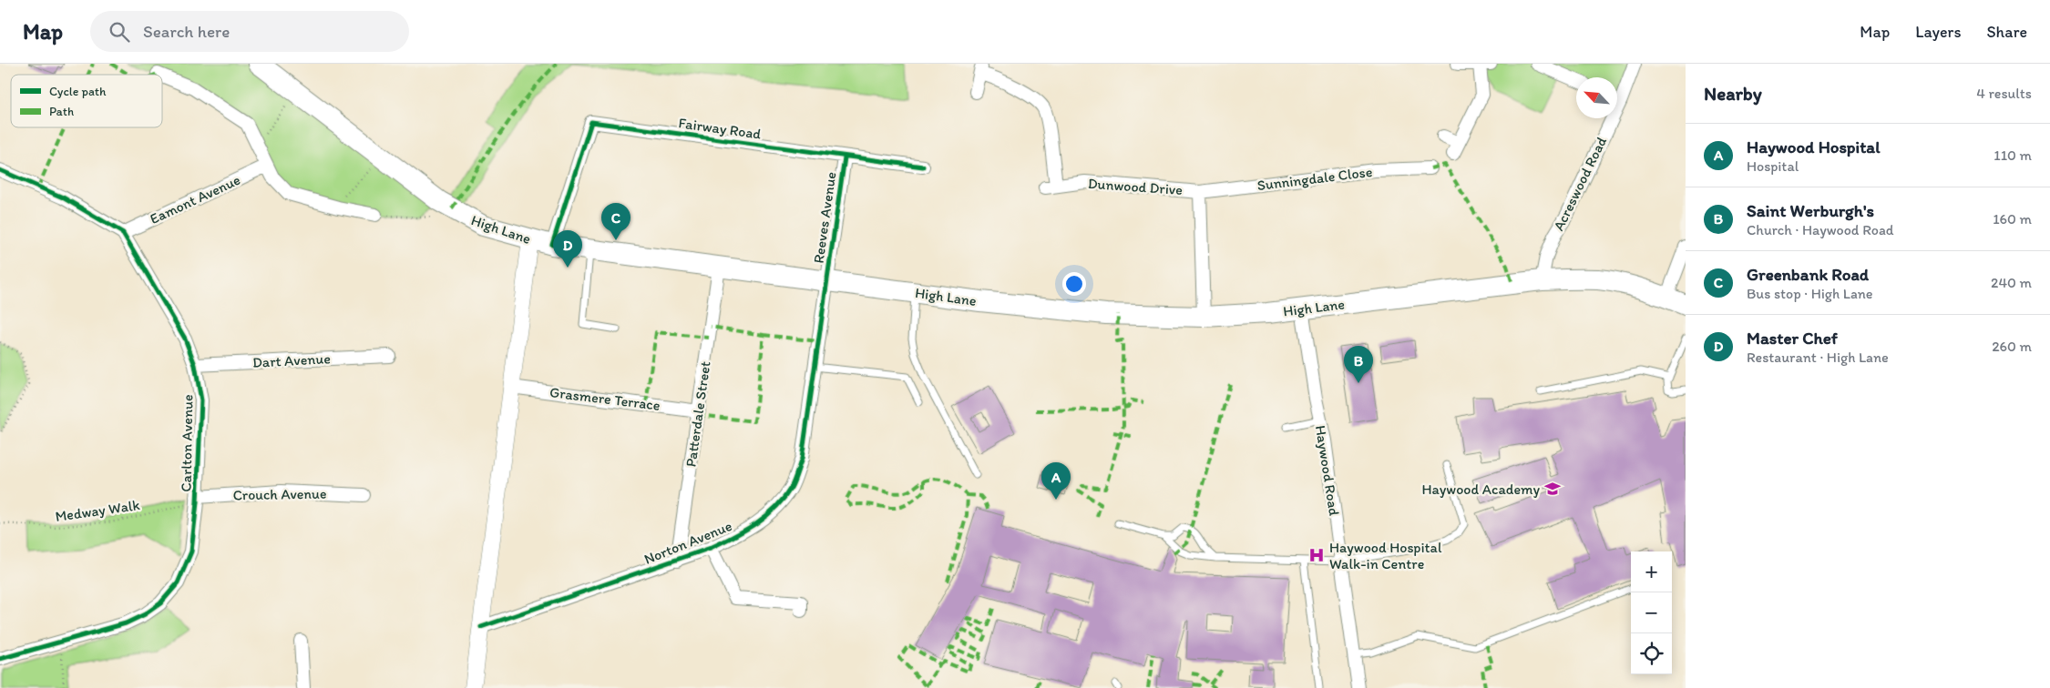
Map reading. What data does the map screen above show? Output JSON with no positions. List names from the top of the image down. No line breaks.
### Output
{"streets":{"main road":["High Lane"],"street":["Fairway Road","Sunningdale Close","Acreswood Road","Dunwood Drive","Eamont Avenue","Reeves Avenue","Dart Avenue","Grasmere Terrace","Patterdale Street","Carlton Avenue","Haywood Road","Crouch Avenue","Norton Avenue"],"path":["Medway Walk"]},"crossings":[["Fairway Road","Reeves Avenue"],["Fairway Road","High Lane"],["Sunningdale Close","Dunwood Drive"],["Acreswood Road","High Lane"],["Dunwood Drive","High Lane"],["Eamont Avenue","Carlton Avenue"],["Reeves Avenue","High Lane"],["Reeves Avenue","Norton Avenue"],["High Lane","Patterdale Street"],["High Lane","Haywood Road"],["High Lane","Norton Avenue"],["Dart Avenue","Carlton Avenue"],["Grasmere Terrace","Patterdale Street"],["Patterdale Street","Norton Avenue"],["Carlton Avenue","Crouch Avenue"],["Carlton Avenue","Medway Walk"],["Crouch Avenue","Medway Walk"]],"places":{"school or university":["Haywood Academy"],"hospital":["Haywood Hospital Walk-in Centre"]},"legend":["Cycle path","Path"],"north":"top left","page":{"header":"Map","search":"Search here","nav":["Map","Layers","Share"],"heading":["Nearby","4 results"],"list":[{"mark":"A","name":"Haywood Hospital","note":"Hospital","value":"110 m"},{"mark":"B","name":"Saint Werburgh's","note":"Church · Haywood Road","value":"160 m"},{"mark":"C","name":"Greenbank Road","note":"Bus stop · High Lane","value":"240 m"},{"mark":"D","name":"Master Chef","note":"Restaurant · High Lane","value":"260 m"}],"pins":["C","D","B","A"],"map_buttons":["+","−"]}}
